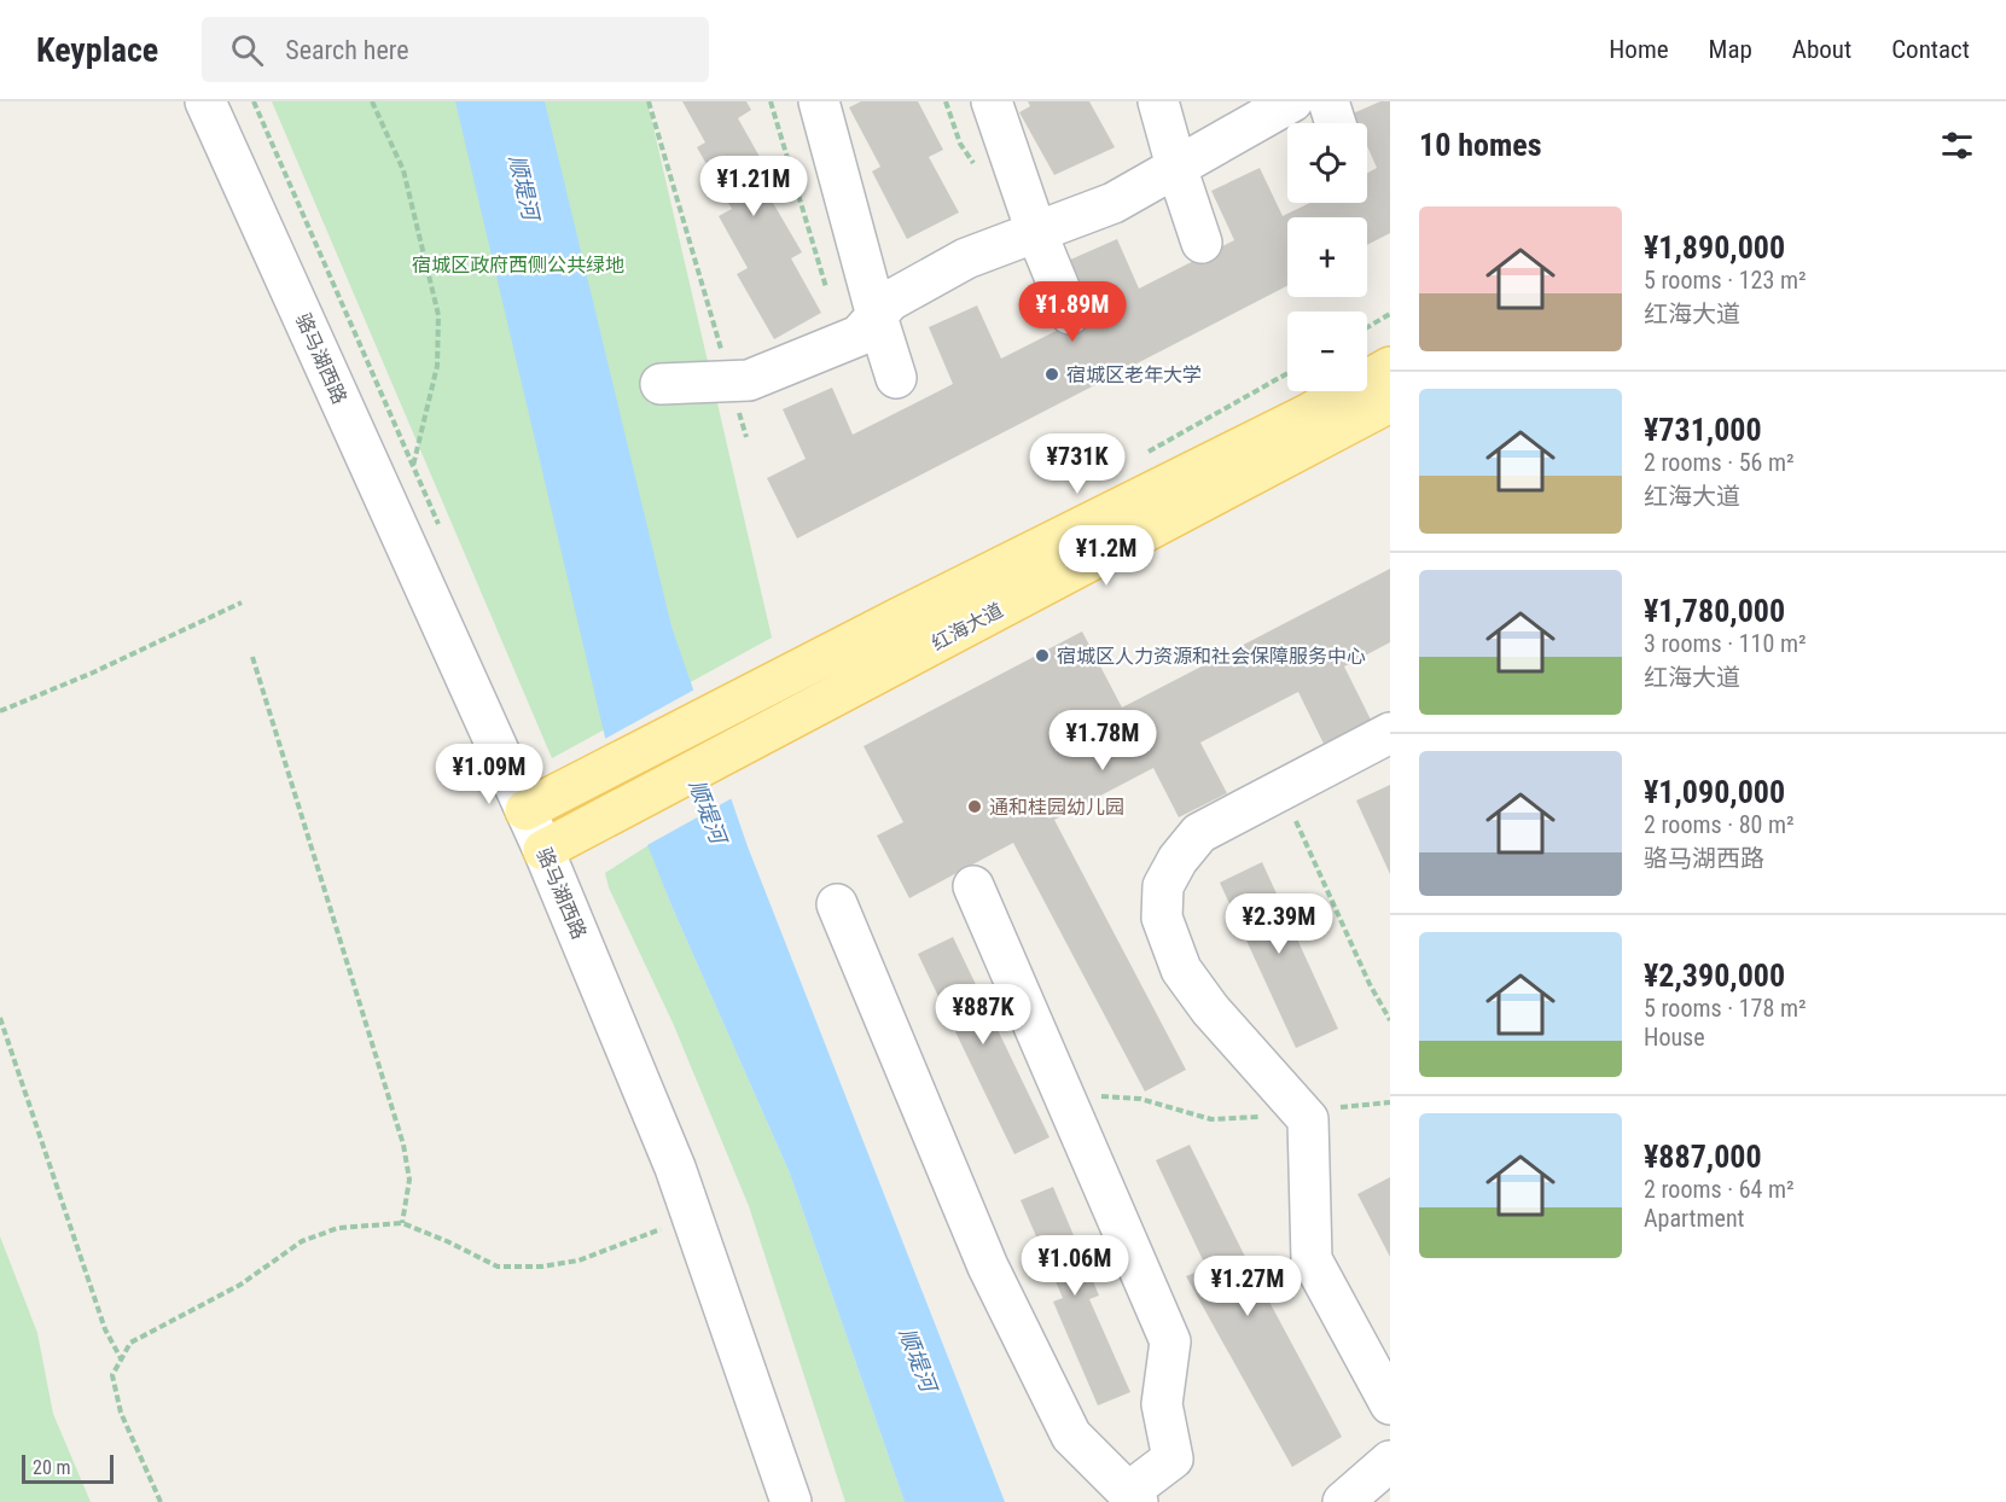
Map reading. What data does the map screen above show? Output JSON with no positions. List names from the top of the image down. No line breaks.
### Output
{"streets":{"main road":["红海大道"],"street":["骆马湖西路"]},"crossings":[["骆马湖西路","红海大道"]],"water":["顺堤河"],"parks":["宿城区政府西侧公共绿地"],"places":["宿城区老年大学","宿城区人力资源和社会保障服务中心","通和桂园幼儿园"],"scale_bar":"20 m","page":{"header":"Keyplace","search":"Search here","nav":["Home","Map","About","Contact"],"heading":"10 homes","map_buttons":["+","−"],"price":["¥1.21M","¥1.89M","¥731K","¥1.2M","¥1.78M","¥1.09M","¥2.39M","¥887K","¥1.06M","¥1.27M"],"list":[{"name":"¥1,890,000","note":"5 rooms · 123 m² · 红海大道"},{"name":"¥731,000","note":"2 rooms · 56 m² · 红海大道"},{"name":"¥1,780,000","note":"3 rooms · 110 m² · 红海大道"},{"name":"¥1,090,000","note":"2 rooms · 80 m² · 骆马湖西路"},{"name":"¥2,390,000","note":"5 rooms · 178 m² · House"},{"name":"¥887,000","note":"2 rooms · 64 m² · Apartment"}],"scale":"20 m"}}
